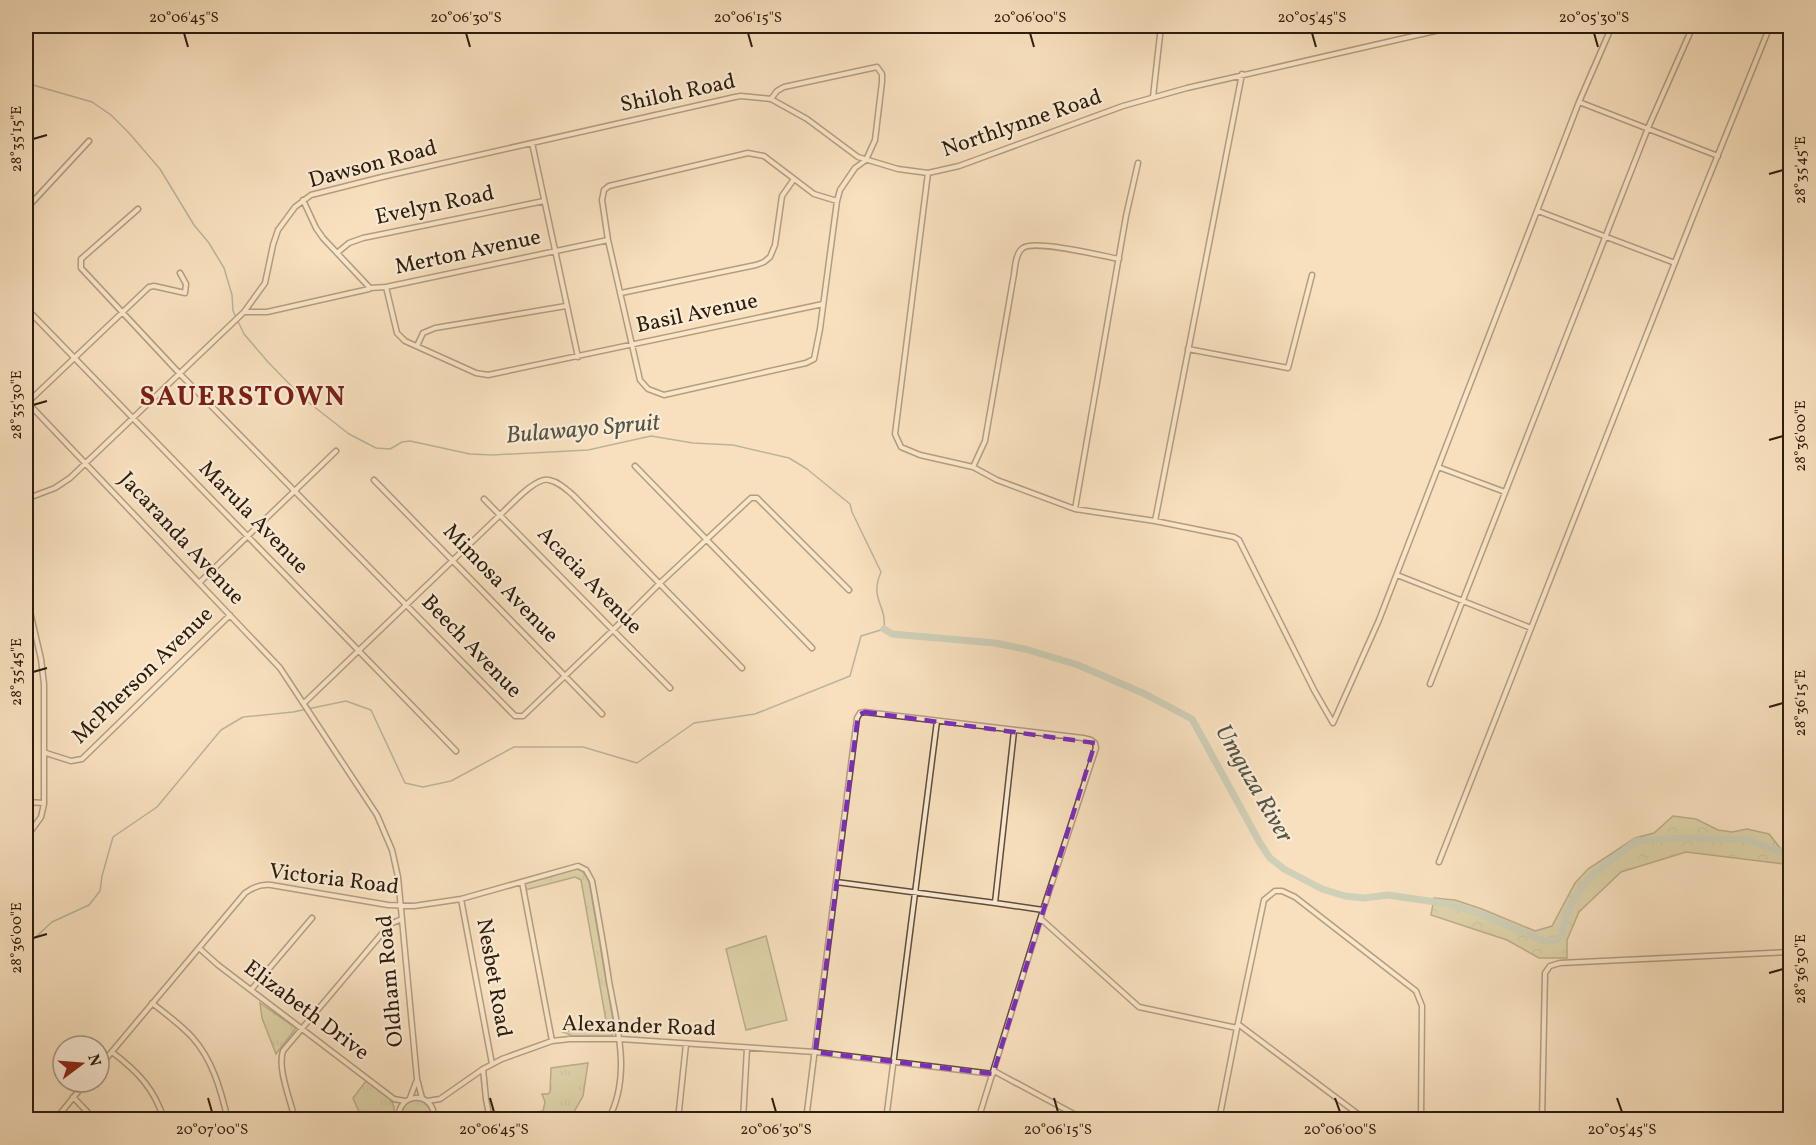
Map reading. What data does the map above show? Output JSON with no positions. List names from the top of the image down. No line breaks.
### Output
{"streets":{"street":["Shiloh Road","Northlynne Road","Dawson Road","Evelyn Road","Merton Avenue","Basil Avenue","Marula Avenue","Jacaranda Avenue","Acacia Avenue","Mimosa Avenue","Beech Avenue","McPherson Avenue","Victoria Road","Nesbet Road","Oldham Road","Elizabeth Drive","Alexander Road"]},"crossings":[["Shiloh Road","Northlynne Road"],["Shiloh Road","Dawson Road"],["Dawson Road","Merton Avenue"],["Dawson Road","Beech Avenue"],["Merton Avenue","Basil Avenue"],["Jacaranda Avenue","McPherson Avenue"],["Jacaranda Avenue","Oldham Road"],["Acacia Avenue","Beech Avenue"],["Mimosa Avenue","Beech Avenue"],["Victoria Road","Nesbet Road"],["Victoria Road","Oldham Road"],["Victoria Road","Elizabeth Drive"],["Victoria Road","Alexander Road"],["Nesbet Road","Alexander Road"],["Oldham Road","Elizabeth Drive"]],"districts":["SAUERSTOWN"],"water":["Bulawayo Spruit","Umguza River"],"north":"right","coordinates":["20°06'45\"S","20°06'30\"S","20°06'15\"S","20°06'00\"S","20°05'45\"S","20°05'30\"S","28°35'15\"E","28°35'45\"E","28°35'30\"E","28°36'00\"E","28°36'15\"E","28°36'30\"E","20°07'00\"S"]}
